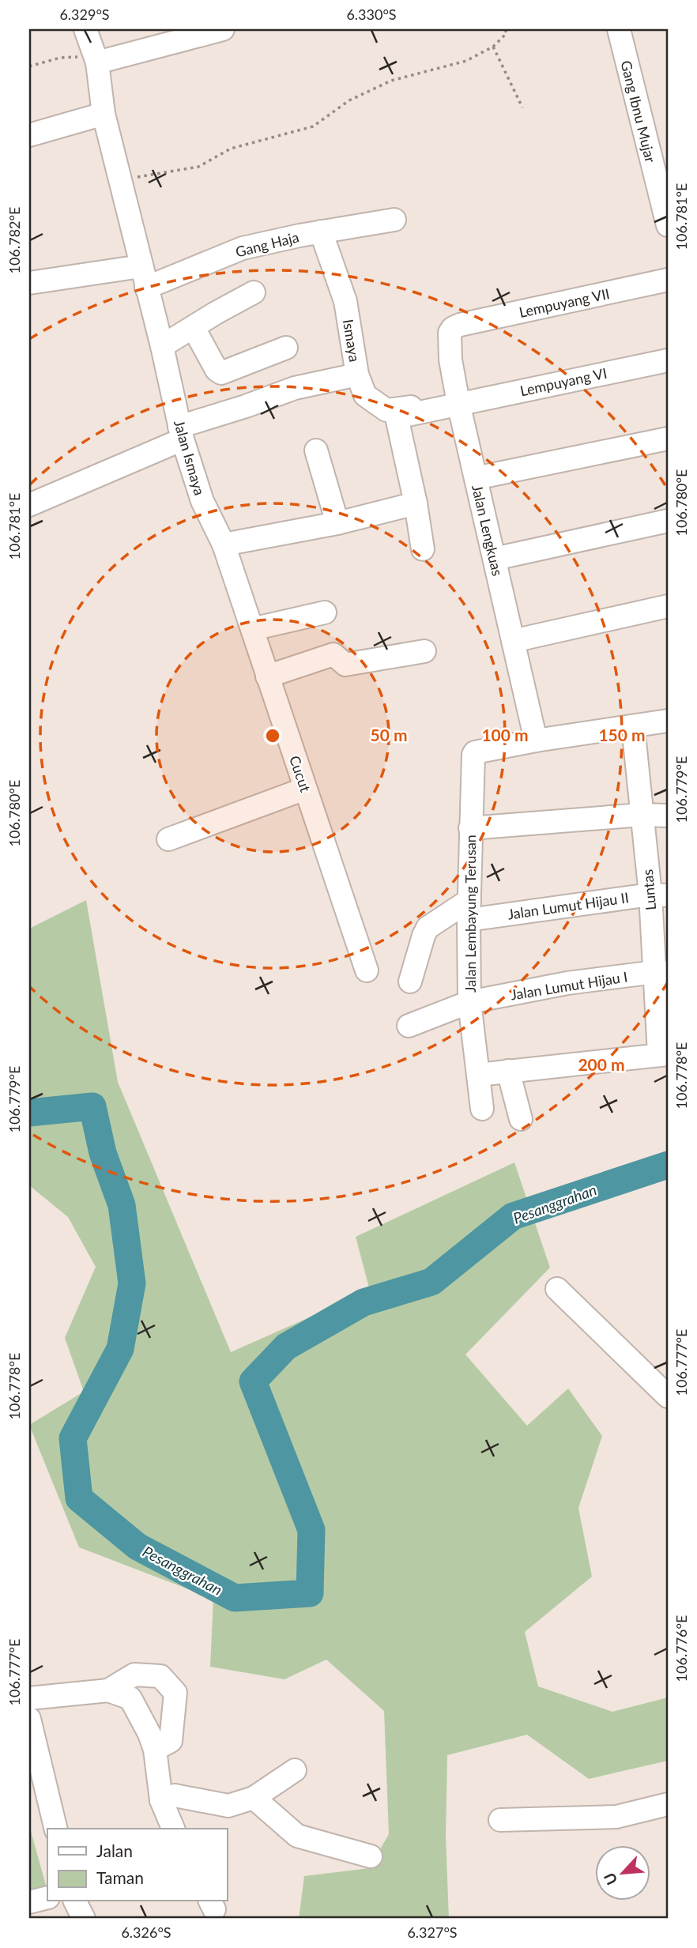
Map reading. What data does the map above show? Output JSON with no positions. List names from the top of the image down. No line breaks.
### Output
{"streets":{"street":["Gang Ibnu Mujar","Gang Haja","Lempuyang VII","Ismaya","Lempuyang VI","Jalan Ismaya","Jalan Lengkuas","Cucut","Luntas","Jalan Lumut Hijau II","Jalan Lembayung Terusan","Jalan Lumut Hijau I"]},"crossings":[["Gang Haja","Ismaya"],["Gang Haja","Jalan Ismaya"],["Lempuyang VII","Jalan Lengkuas"],["Lempuyang VI","Jalan Lengkuas"],["Jalan Ismaya","Cucut"],["Jalan Lengkuas","Jalan Lembayung Terusan"],["Luntas","Jalan Lumut Hijau II"],["Luntas","Jalan Lumut Hijau I"],["Jalan Lumut Hijau II","Jalan Lembayung Terusan"],["Jalan Lembayung Terusan","Jalan Lumut Hijau I"]],"water":["Pesanggrahan"],"legend":["Jalan","Taman"],"north":"bottom left","coordinates":["6.329°S","6.330°S","106.781°E","106.782°E","106.780°E","106.779°E","106.778°E","106.777°E","106.776°E","6.326°S","6.327°S"],"rings":["50 m","100 m","150 m","200 m"]}
